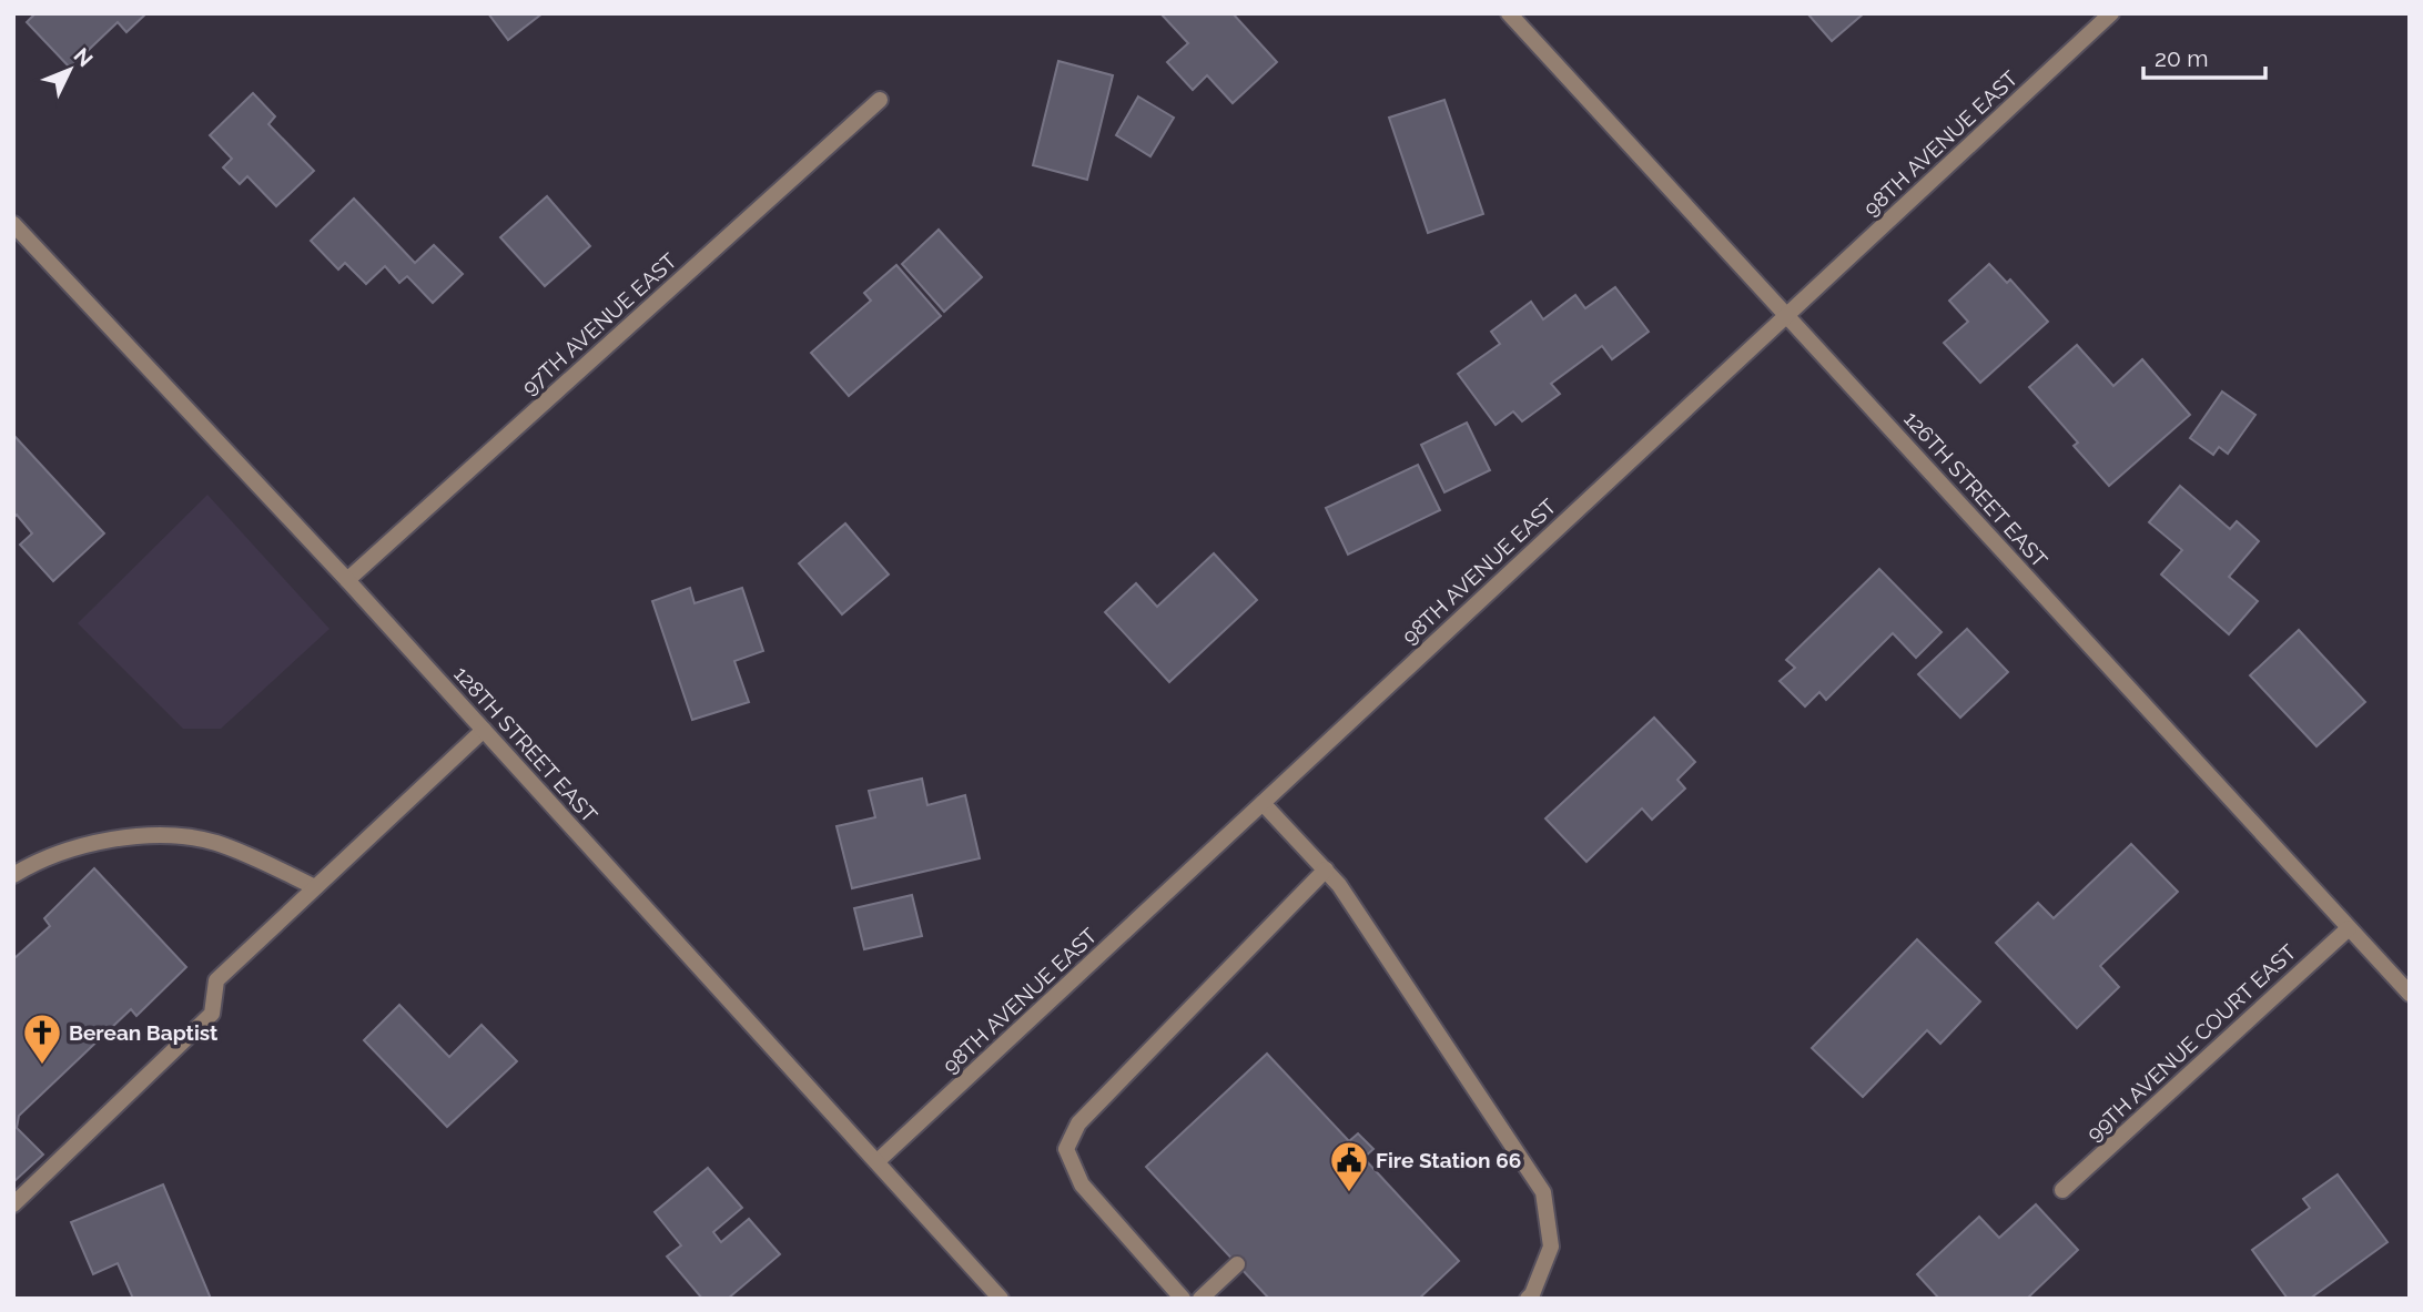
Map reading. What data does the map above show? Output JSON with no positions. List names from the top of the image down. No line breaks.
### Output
{"streets":{"street":["98TH AVENUE EAST","97TH AVENUE EAST","126TH STREET EAST","128TH STREET EAST","99TH AVENUE COURT EAST"]},"crossings":[["98TH AVENUE EAST","126TH STREET EAST"],["98TH AVENUE EAST","128TH STREET EAST"],["97TH AVENUE EAST","128TH STREET EAST"],["126TH STREET EAST","99TH AVENUE COURT EAST"]],"places":{"church":["Berean Baptist"],"public building":["Fire Station 66"]},"scale_bar":"20 m","north":"top right"}
